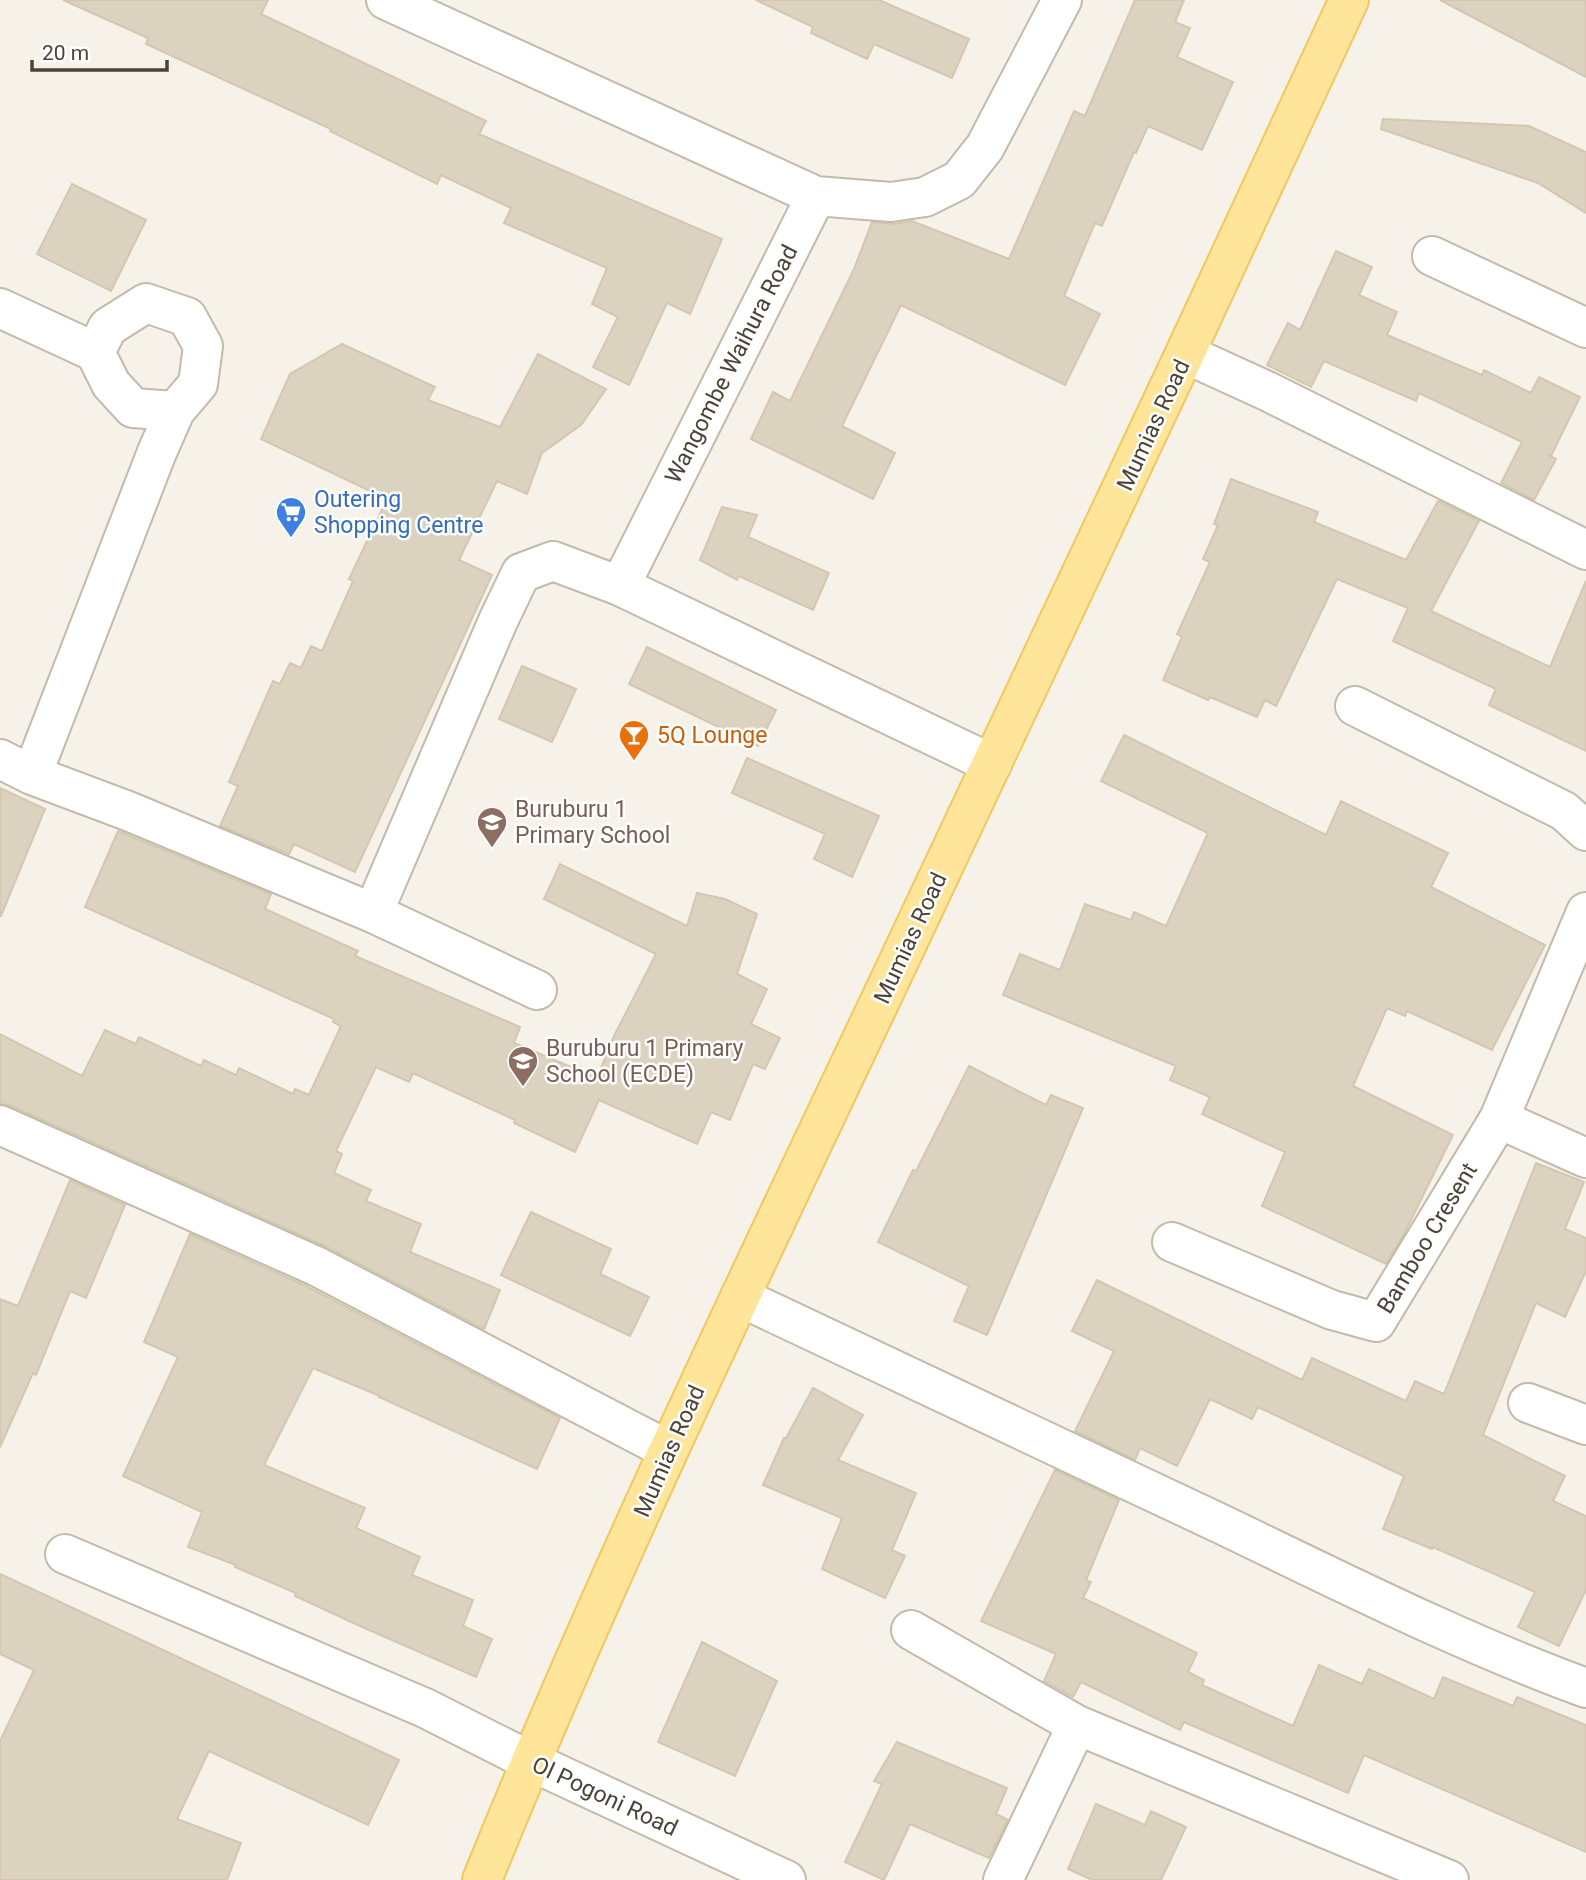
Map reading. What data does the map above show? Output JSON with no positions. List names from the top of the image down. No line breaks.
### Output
{"streets":{"main road":["Mumias Road"],"street":["Wangombe Waihura Road","Bamboo Cresent","Ol Pogoni Road"]},"crossings":[["Mumias Road","Ol Pogoni Road"]],"places":{"supermarket":["Outering Shopping Centre"],"bar":["5Q Lounge"],"school or university":["Buruburu 1 Primary School","Buruburu 1 Primary School (ECDE)"]},"scale_bar":"20 m"}
